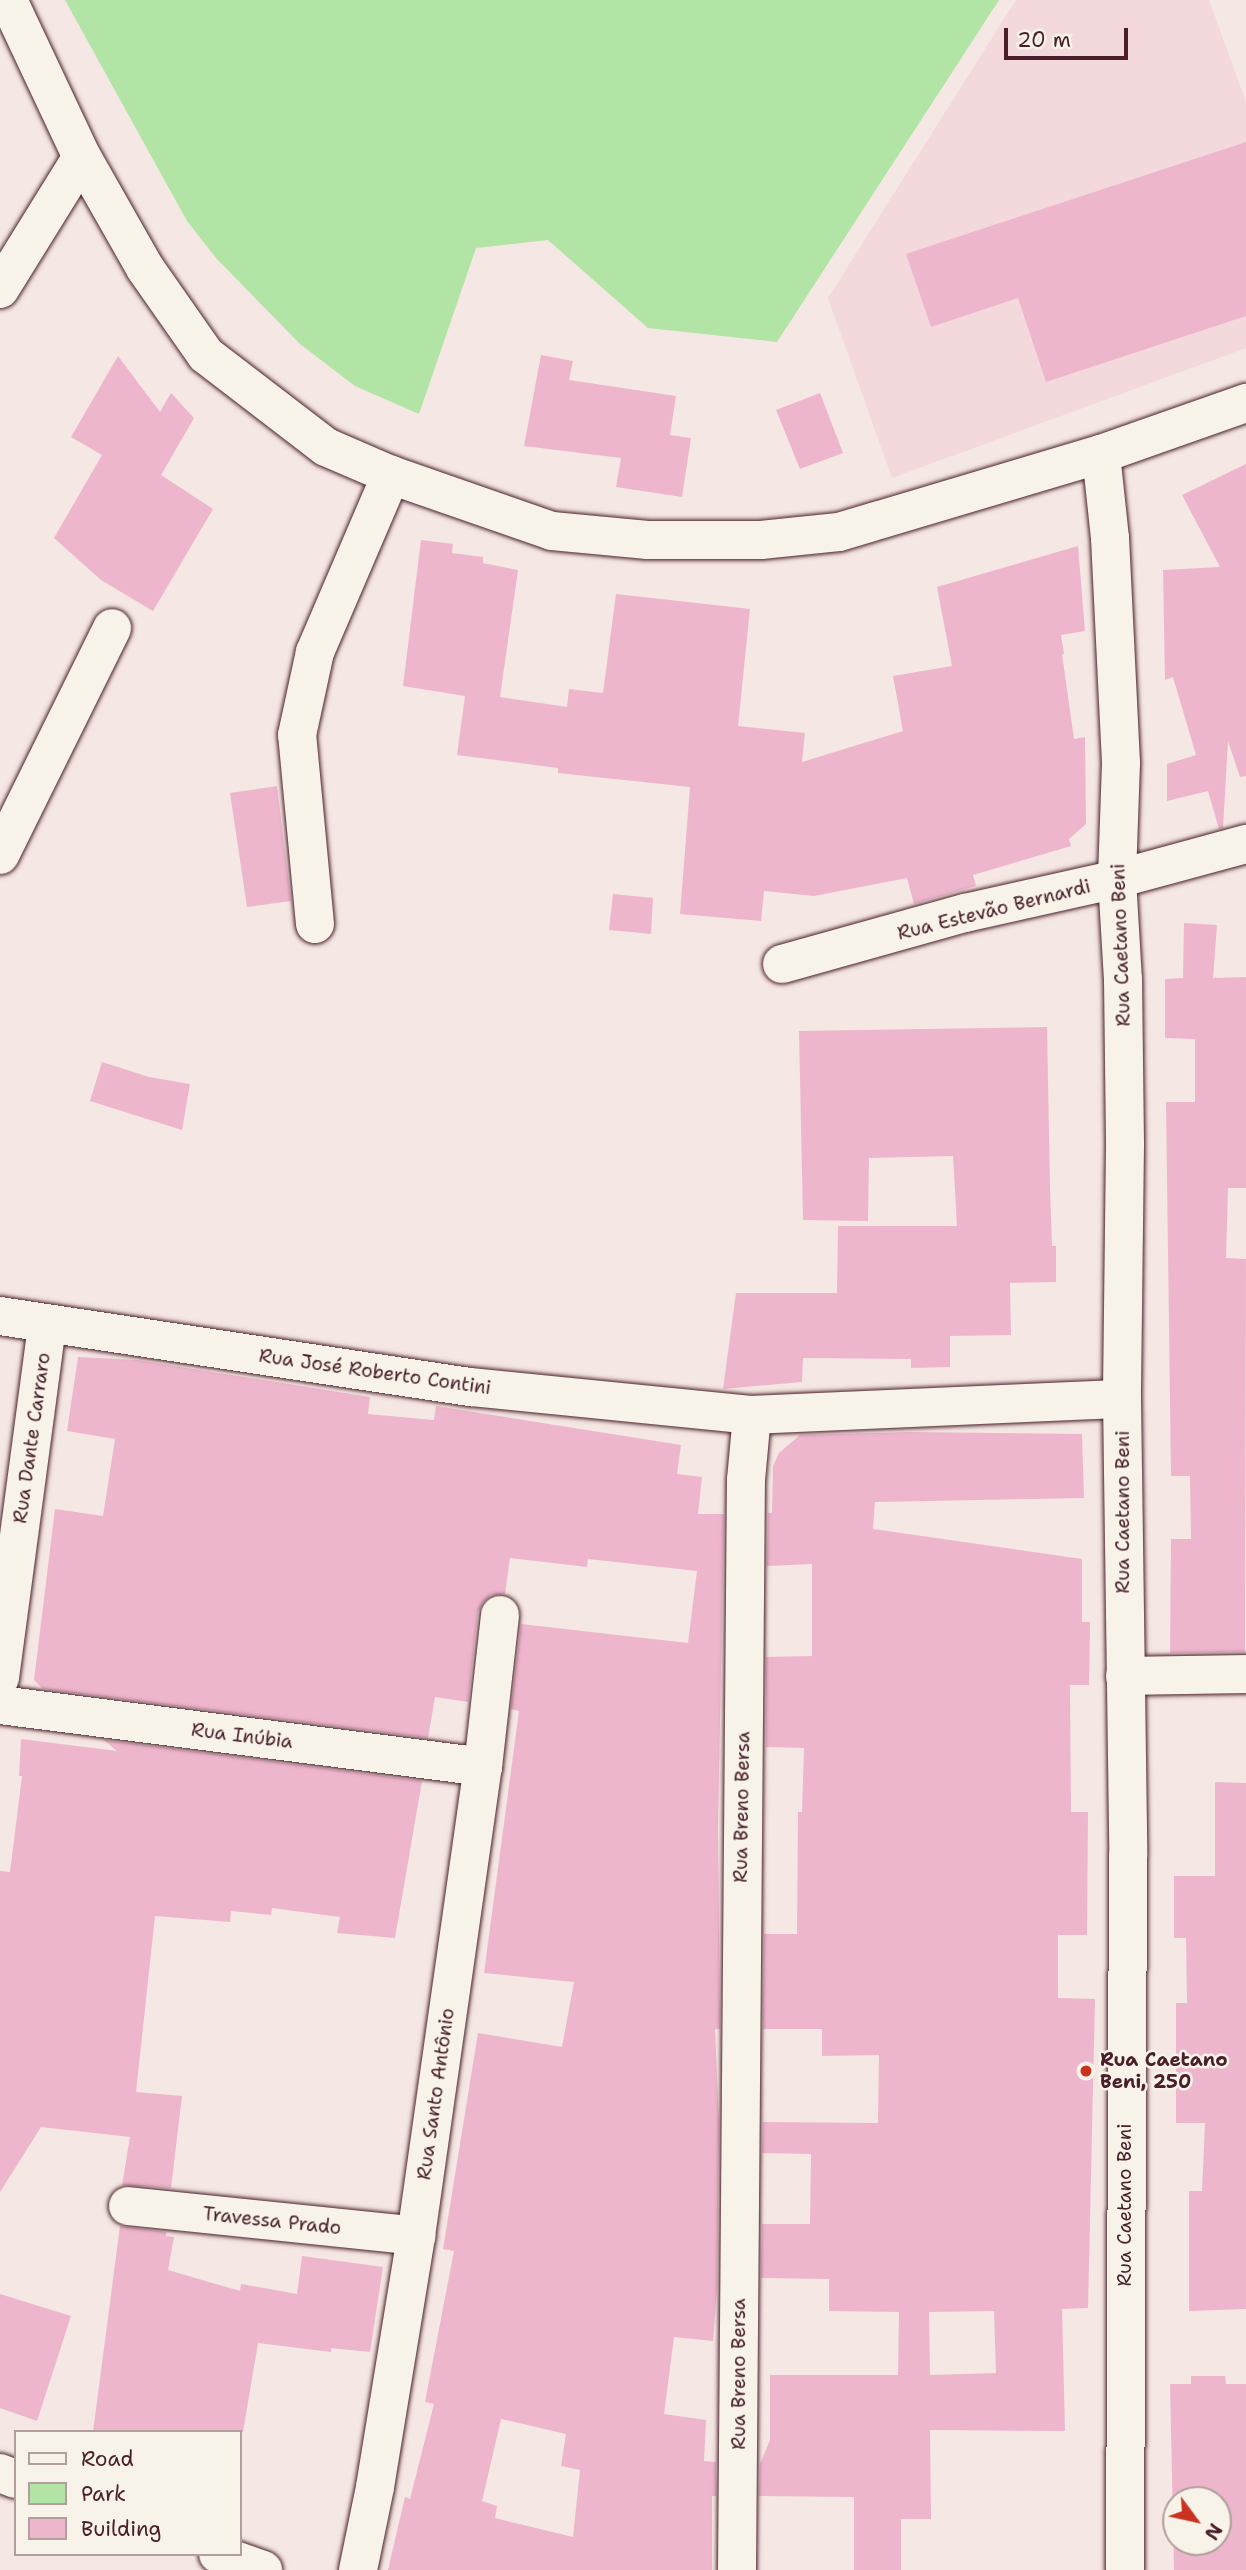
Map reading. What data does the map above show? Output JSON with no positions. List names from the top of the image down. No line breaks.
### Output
{"streets":{"street":["Rua Estevão Bernardi","Rua Caetano Beni","Rua José Roberto Contini","Rua Dante Carraro","Rua Inúbia","Rua Breno Bersa","Rua Santo Antônio","Travessa Prado"]},"crossings":[["Rua Estevão Bernardi","Rua Caetano Beni"],["Rua José Roberto Contini","Rua Dante Carraro"],["Rua José Roberto Contini","Rua Breno Bersa"],["Rua Inúbia","Rua Santo Antônio"],["Rua Santo Antônio","Travessa Prado"]],"places":["Rua Caetano Beni, 250"],"legend":["Road","Park","Building"],"scale_bar":"20 m","north":"bottom right"}
